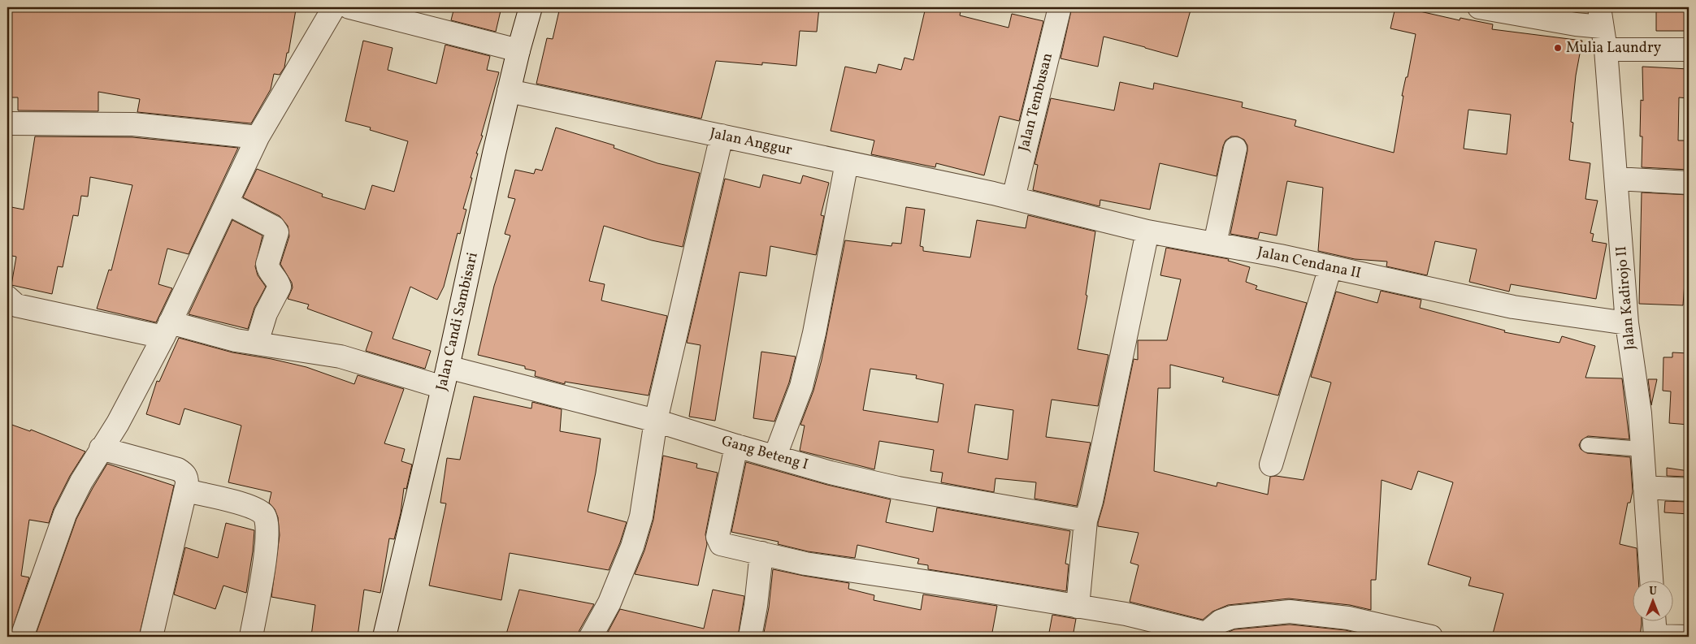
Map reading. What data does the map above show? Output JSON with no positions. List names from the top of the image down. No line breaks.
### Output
{"streets":{"street":["Jalan Tembusan","Jalan Anggur","Jalan Cendana II","Jalan Kadirojo II","Jalan Candi Sambisari","Gang Beteng I"]},"crossings":[["Jalan Tembusan","Jalan Anggur"],["Jalan Tembusan","Jalan Cendana II"],["Jalan Anggur","Jalan Cendana II"],["Jalan Anggur","Jalan Candi Sambisari"],["Jalan Cendana II","Jalan Kadirojo II"],["Jalan Candi Sambisari","Gang Beteng I"]],"places":["Mulia Laundry"],"north":"top"}
